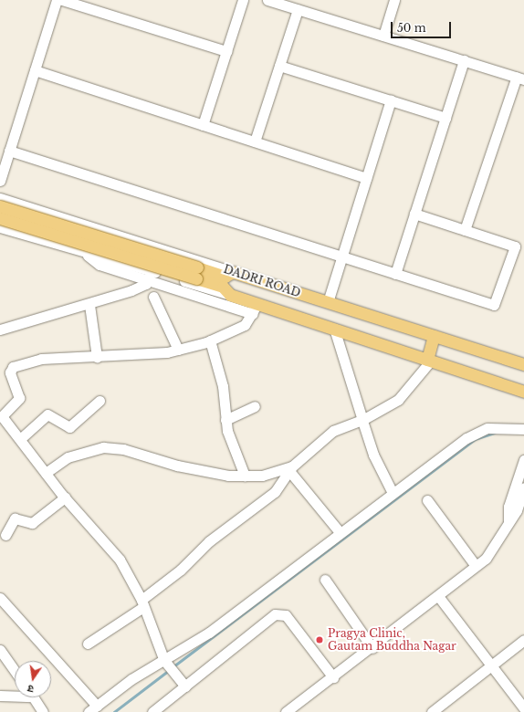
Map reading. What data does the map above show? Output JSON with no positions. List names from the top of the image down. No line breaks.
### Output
{"streets":{"main road":["DADRI ROAD"]},"places":["Pragya Clinic, Gautam Buddha Nagar"],"scale_bar":"50 m","north":"bottom"}
